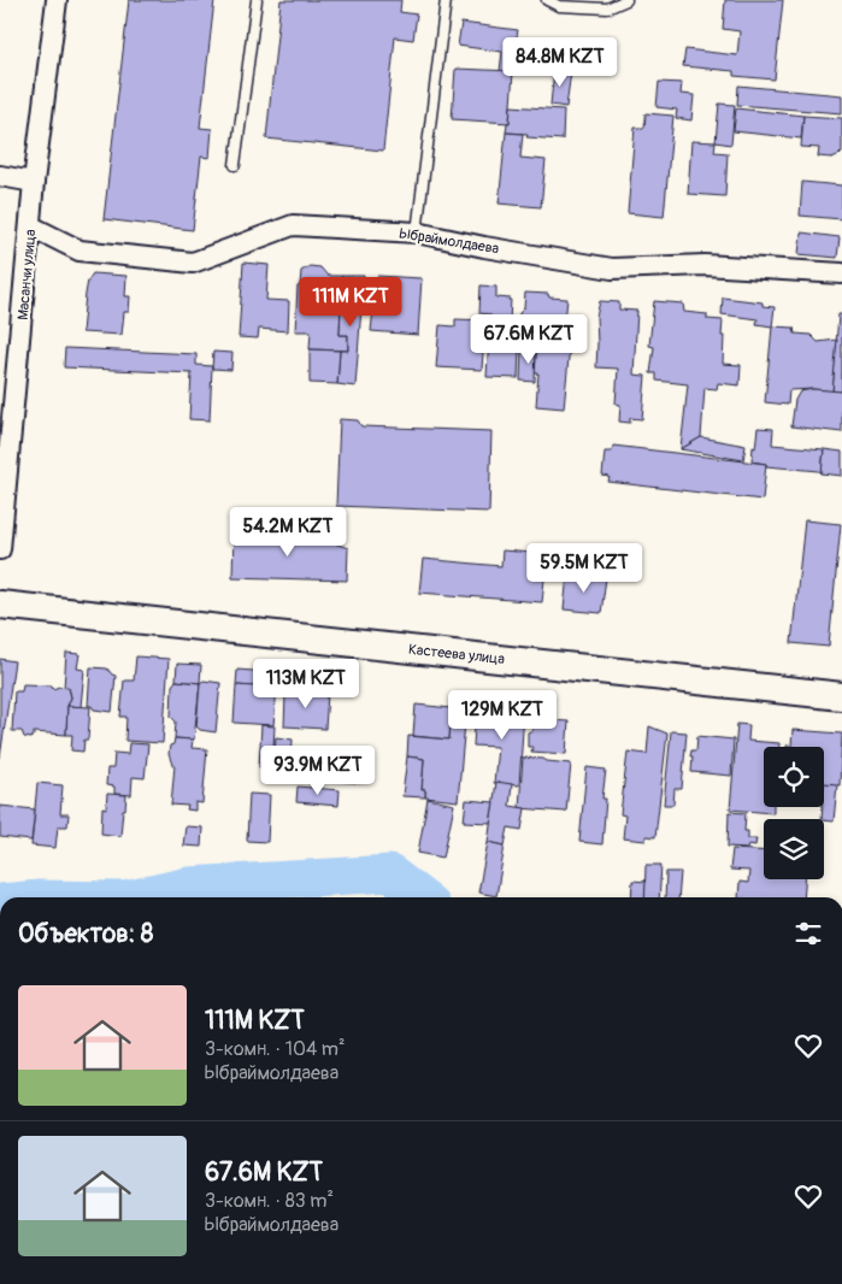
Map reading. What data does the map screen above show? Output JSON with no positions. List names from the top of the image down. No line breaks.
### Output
{"streets":{"street":["Ыбраймолдаева","Масанчи улица","Кастеева улица"]},"crossings":[["Ыбраймолдаева","Масанчи улица"]],"page":{"price":["84.8M KZT","111M KZT","67.6M KZT","54.2M KZT","59.5M KZT","113M KZT","129M KZT","93.9M KZT"],"heading":"Объектов: 8","list":[{"name":"111M KZT","note":"3-комн. · 104 m² · Ыбраймолдаева"},{"name":"67.6M KZT","note":"3-комн. · 83 m² · Ыбраймолдаева"}]}}
